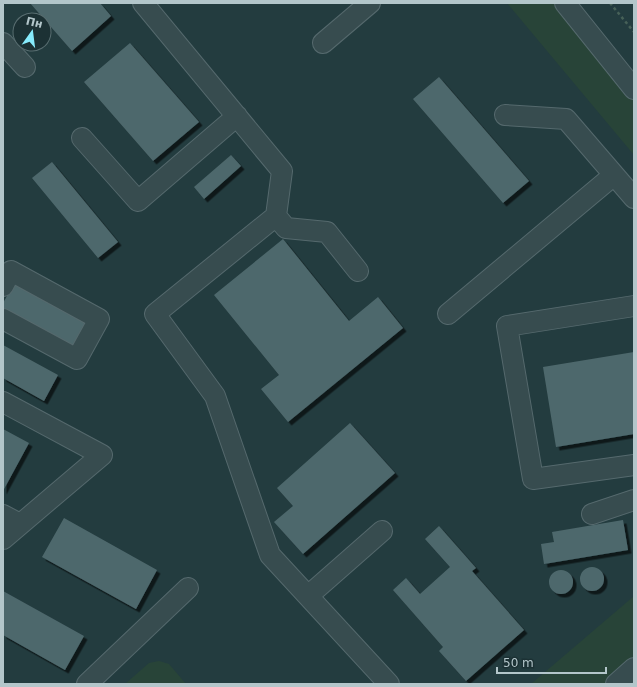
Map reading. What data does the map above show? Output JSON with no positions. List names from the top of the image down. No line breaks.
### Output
{"scale_bar":"50 m","north":"top"}
